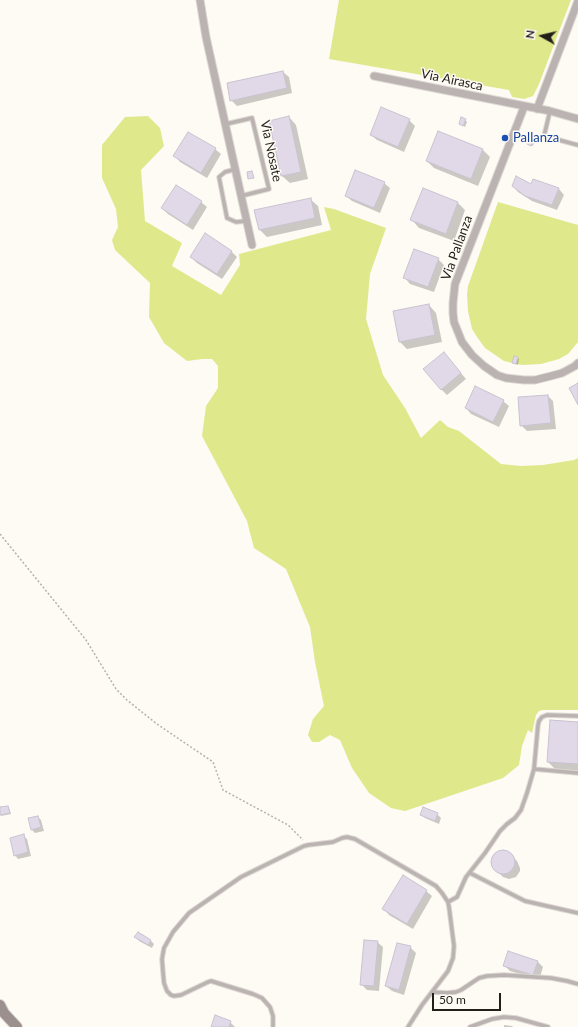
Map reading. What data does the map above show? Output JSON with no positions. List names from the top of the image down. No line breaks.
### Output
{"streets":{"street":["Via Airasca","Via Pallanza"],"lane":["Via Nosate"]},"crossings":[["Via Airasca","Via Pallanza"]],"places":["Pallanza"],"scale_bar":"50 m","north":"left"}
